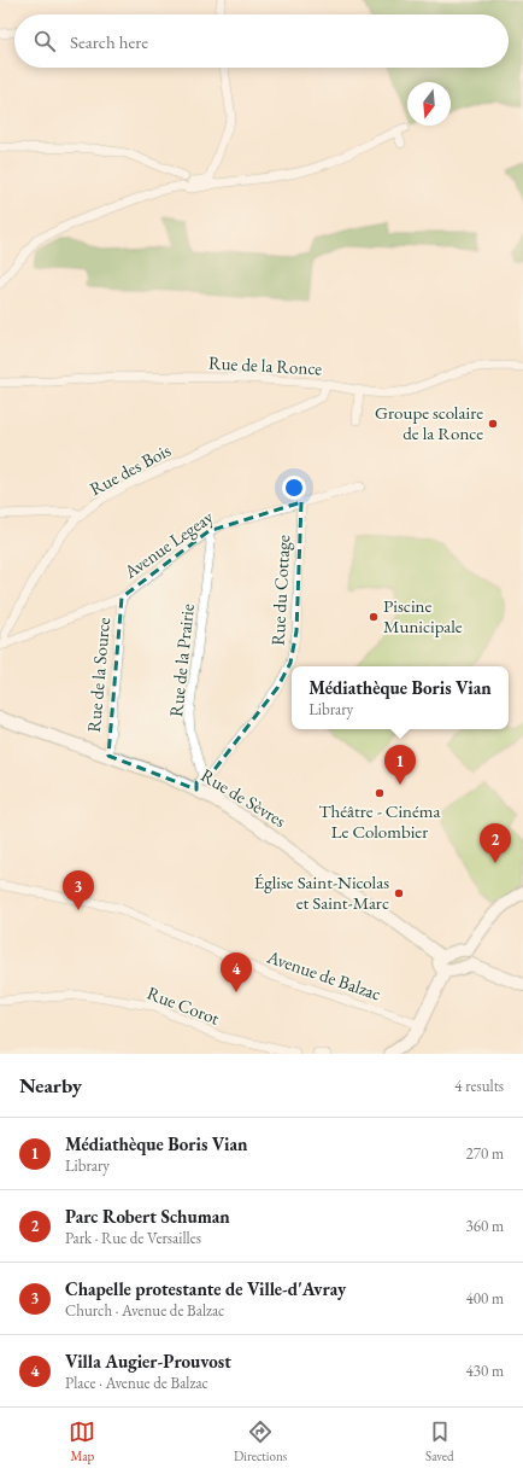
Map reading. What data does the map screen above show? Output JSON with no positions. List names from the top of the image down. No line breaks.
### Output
{"streets":{"main road":["Rue de Sèvres"],"street":["Rue de la Ronce","Rue des Bois","Avenue Legeay","Rue du Cottage","Rue de la Prairie","Rue de la Source","Avenue de Balzac","Rue Corot"]},"crossings":[["Rue de la Ronce","Rue des Bois"],["Rue des Bois","Avenue Legeay"],["Avenue Legeay","Rue du Cottage"],["Avenue Legeay","Rue de la Prairie"],["Avenue Legeay","Rue de la Source"],["Rue du Cottage","Rue de la Prairie"],["Rue du Cottage","Rue de Sèvres"],["Rue de la Source","Rue de Sèvres"]],"places":["Groupe scolaire de la Ronce","Piscine Municipale","Théâtre - Cinéma Le Colombier","Église Saint-Nicolas et Saint-Marc"],"north":"bottom","page":{"search":"Search here","popup":["Médiathèque Boris Vian","Library"],"pins":["1","2","3","4"],"heading":["Nearby","4 results"],"list":[{"mark":"1","name":"Médiathèque Boris Vian","note":"Library","value":"270 m"},{"mark":"2","name":"Parc Robert Schuman","note":"Park · Rue de Versailles","value":"360 m"},{"mark":"3","name":"Chapelle protestante de Ville-d'Avray","note":"Church · Avenue de Balzac","value":"400 m"},{"mark":"4","name":"Villa Augier-Prouvost","note":"Place · Avenue de Balzac","value":"430 m"}],"nav":["Map","Directions","Saved"]}}
